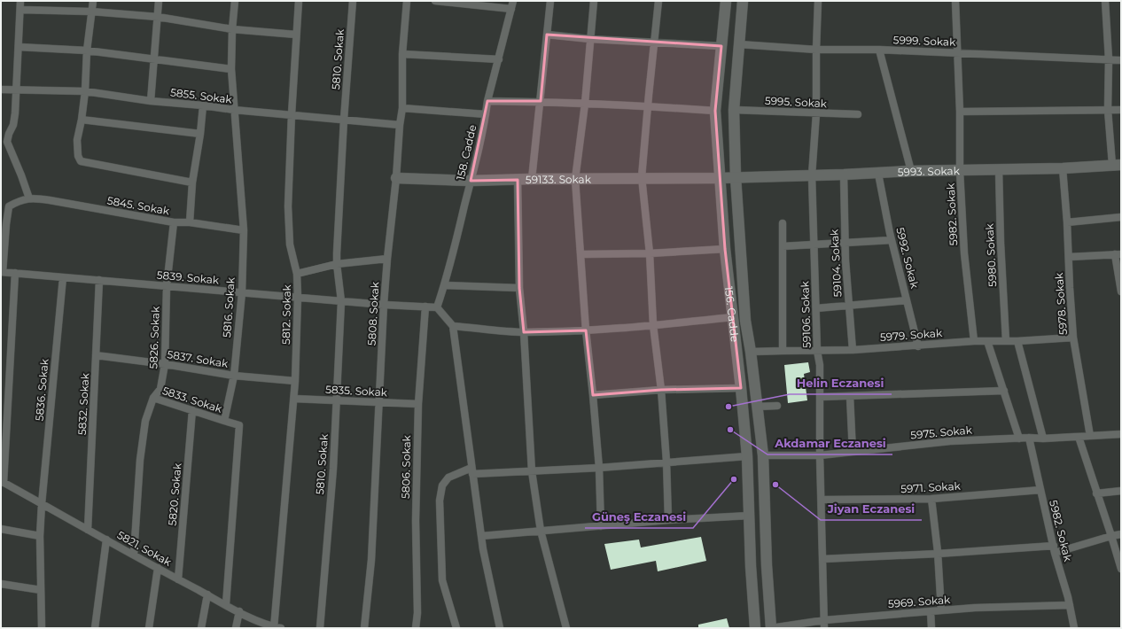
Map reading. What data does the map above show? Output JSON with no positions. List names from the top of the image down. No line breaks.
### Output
{"streets":{"street":["5999. Sokak","5810. Sokak","5855. Sokak","5995. Sokak","158. Cadde","5993. Sokak","59133. Sokak","5845. Sokak","5982. Sokak","5980. Sokak","5992. Sokak","59104. Sokak","5839. Sokak","5978. Sokak","5816. Sokak","5808. Sokak","5812. Sokak","156. Cadde","59106. Sokak","5979. Sokak","5826. Sokak","5837. Sokak","5836. Sokak","5835. Sokak","5833. Sokak","5832. Sokak","5975. Sokak","5806. Sokak","5971. Sokak","5820. Sokak","5821. Sokak","5969. Sokak"]},"crossings":[["5999. Sokak","5982. Sokak"],["5999. Sokak","156. Cadde"],["5999. Sokak","59106. Sokak"],["5810. Sokak","5855. Sokak"],["5810. Sokak","5839. Sokak"],["5810. Sokak","5835. Sokak"],["5855. Sokak","5816. Sokak"],["5855. Sokak","5808. Sokak"],["5855. Sokak","5812. Sokak"],["5995. Sokak","156. Cadde"],["5995. Sokak","59106. Sokak"],["158. Cadde","59133. Sokak"],["158. Cadde","5839. Sokak"],["5993. Sokak","59133. Sokak"],["5993. Sokak","5982. Sokak"],["5993. Sokak","5980. Sokak"],["5993. Sokak","5992. Sokak"],["5993. Sokak","59104. Sokak"],["5993. Sokak","5978. Sokak"],["5993. Sokak","156. Cadde"],["5993. Sokak","59106. Sokak"],["59133. Sokak","5808. Sokak"],["59133. Sokak","156. Cadde"],["5845. Sokak","5816. Sokak"],["5845. Sokak","5826. Sokak"],["5982. Sokak","5979. Sokak"],["5982. Sokak","5975. Sokak"],["5982. Sokak","5971. Sokak"],["5982. Sokak","5969. Sokak"],["5980. Sokak","5979. Sokak"],["5992. Sokak","5979. Sokak"],["59104. Sokak","5979. Sokak"],["5839. Sokak","5816. Sokak"],["5839. Sokak","5808. Sokak"],["5839. Sokak","5812. Sokak"],["5839. Sokak","5826. Sokak"],["5839. Sokak","5836. Sokak"],["5839. Sokak","5832. Sokak"],["5839. Sokak","5806. Sokak"],["5978. Sokak","5979. Sokak"],["5978. Sokak","5975. Sokak"],["5816. Sokak","5837. Sokak"],["5816. Sokak","5833. Sokak"],["5808. Sokak","5835. Sokak"],["5812. Sokak","5837. Sokak"],["5812. Sokak","5835. Sokak"],["5812. Sokak","5821. Sokak"],["156. Cadde","5979. Sokak"],["156. Cadde","5975. Sokak"],["156. Cadde","5969. Sokak"],["59106. Sokak","5979. Sokak"],["59106. Sokak","5975. Sokak"],["59106. Sokak","5971. Sokak"],["59106. Sokak","5969. Sokak"],["5826. Sokak","5837. Sokak"],["5826. Sokak","5833. Sokak"],["5826. Sokak","5821. Sokak"],["5837. Sokak","5832. Sokak"],["5836. Sokak","5821. Sokak"],["5835. Sokak","5806. Sokak"],["5833. Sokak","5820. Sokak"],["5832. Sokak","5821. Sokak"],["5820. Sokak","5821. Sokak"]],"places":["Helin Eczanesi","Akdamar Eczanesi","Güneş Eczanesi","Jiyan Eczanesi"]}
